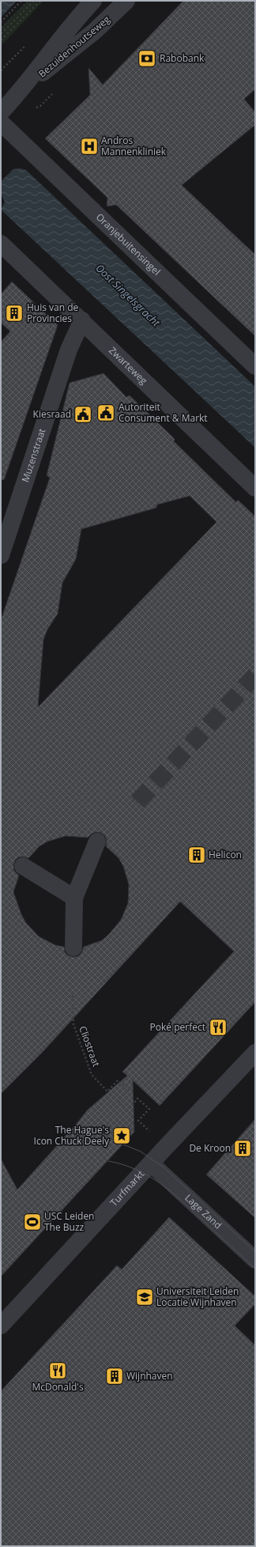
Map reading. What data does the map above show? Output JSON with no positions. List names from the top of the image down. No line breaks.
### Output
{"streets":{"street":["Bezuidenhoutseweg","Oranjebuitensingel","Zwarteweg","Muzenstraat","Turfmarkt","Lage Zand"],"path":["Cliostraat"]},"crossings":[["Zwarteweg","Muzenstraat"],["Turfmarkt","Lage Zand"]],"water":["Oost Singelsgracht"],"places":{"bank":["Rabobank"],"hospital":["Andros Mannenkliniek"],"building":["Huis van de Provincies","Helicon","De Kroon","Wijnhaven"],"public building":["Autoriteit Consument & Markt","Kiesraad"],"restaurant":["Poké perfect","McDonald's"],"place":["The Hague's Icon Chuck Deely"],"sports":["USC Leiden The Buzz"],"school or university":["Universiteit Leiden Locatie Wijnhaven"]}}
